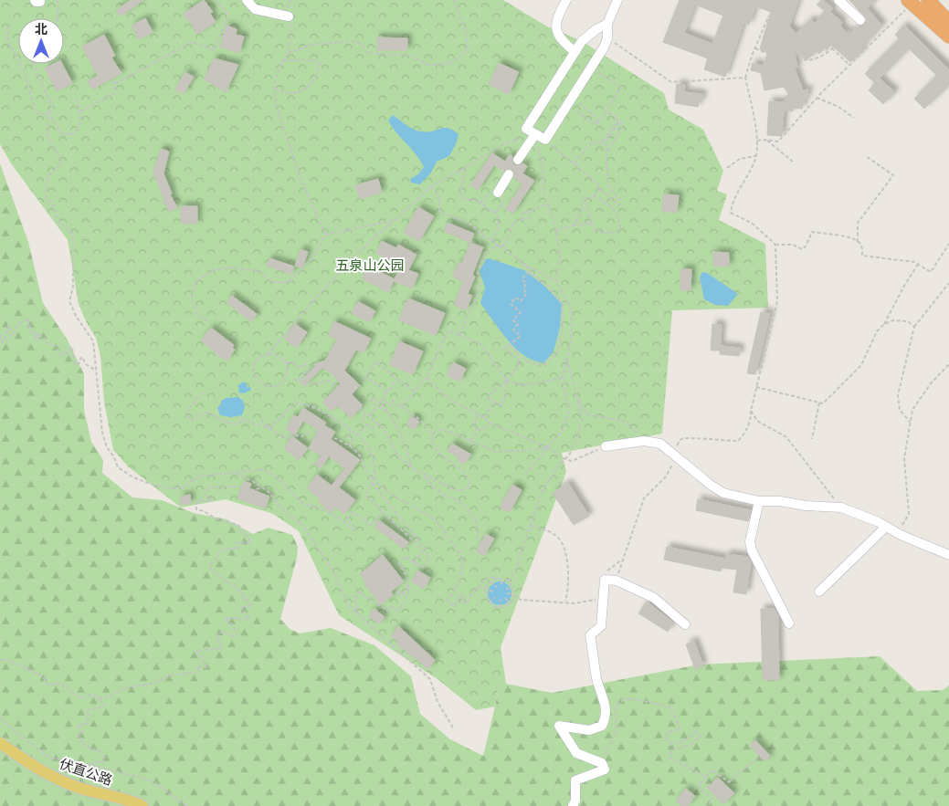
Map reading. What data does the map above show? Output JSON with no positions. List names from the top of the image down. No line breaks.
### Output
{"streets":{"main road":["伏直公路"]},"parks":["五泉山公园"],"north":"top"}
